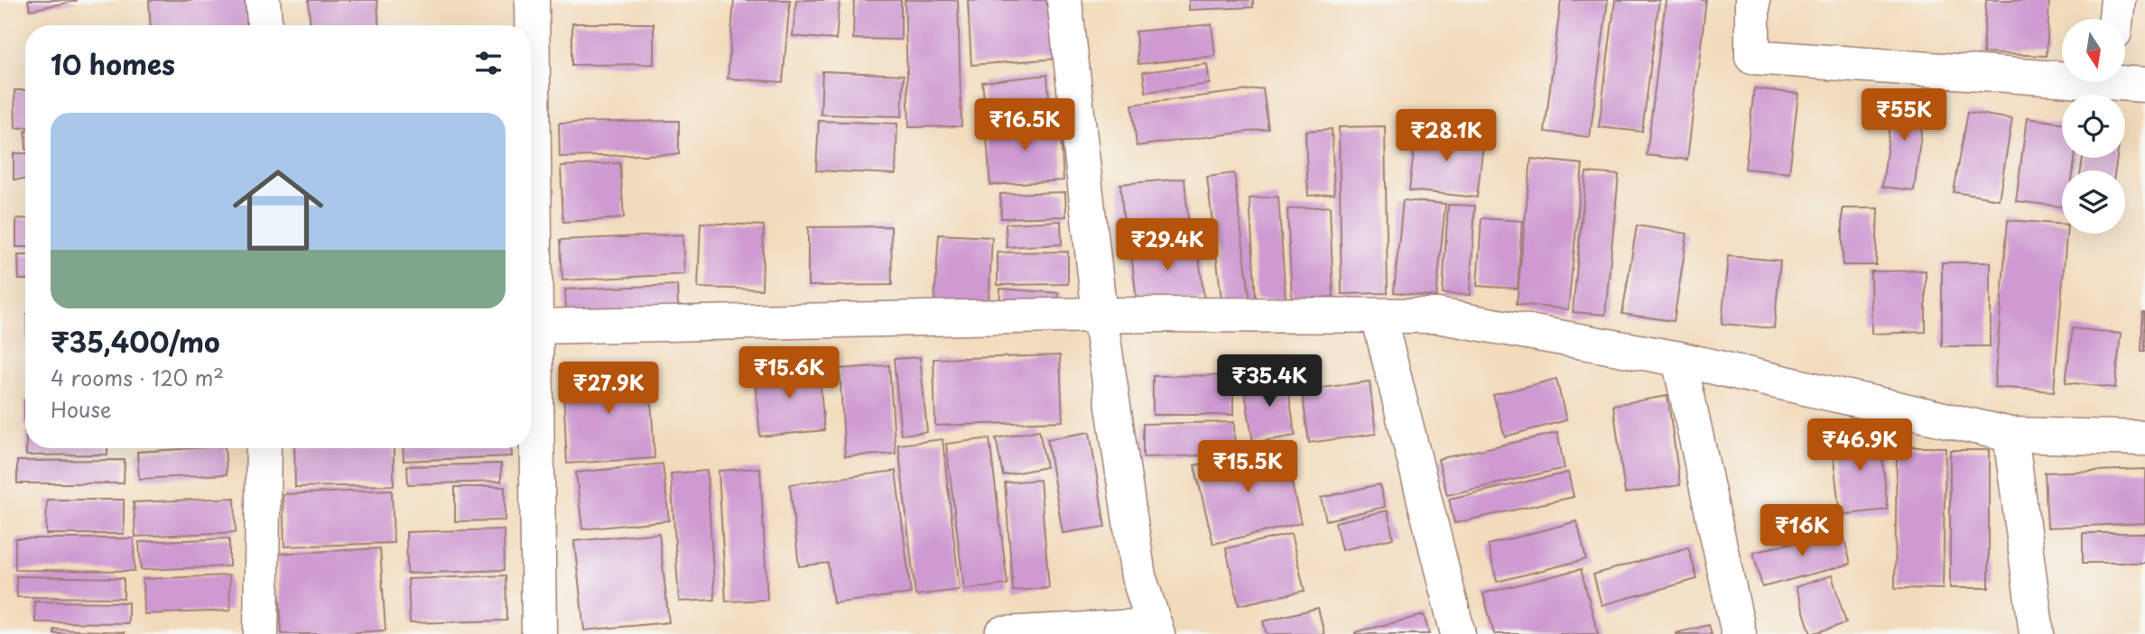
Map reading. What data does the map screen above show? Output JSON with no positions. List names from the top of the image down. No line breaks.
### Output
{"north":"bottom","page":{"heading":"10 homes","price":["₹55K","₹16.5K","₹28.1K","₹29.4K","₹15.6K","₹35.4K","₹27.9K","₹46.9K","₹15.5K","₹16K"],"list":[{"name":"₹35,400/mo","note":"4 rooms · 120 m² · House"}]}}
